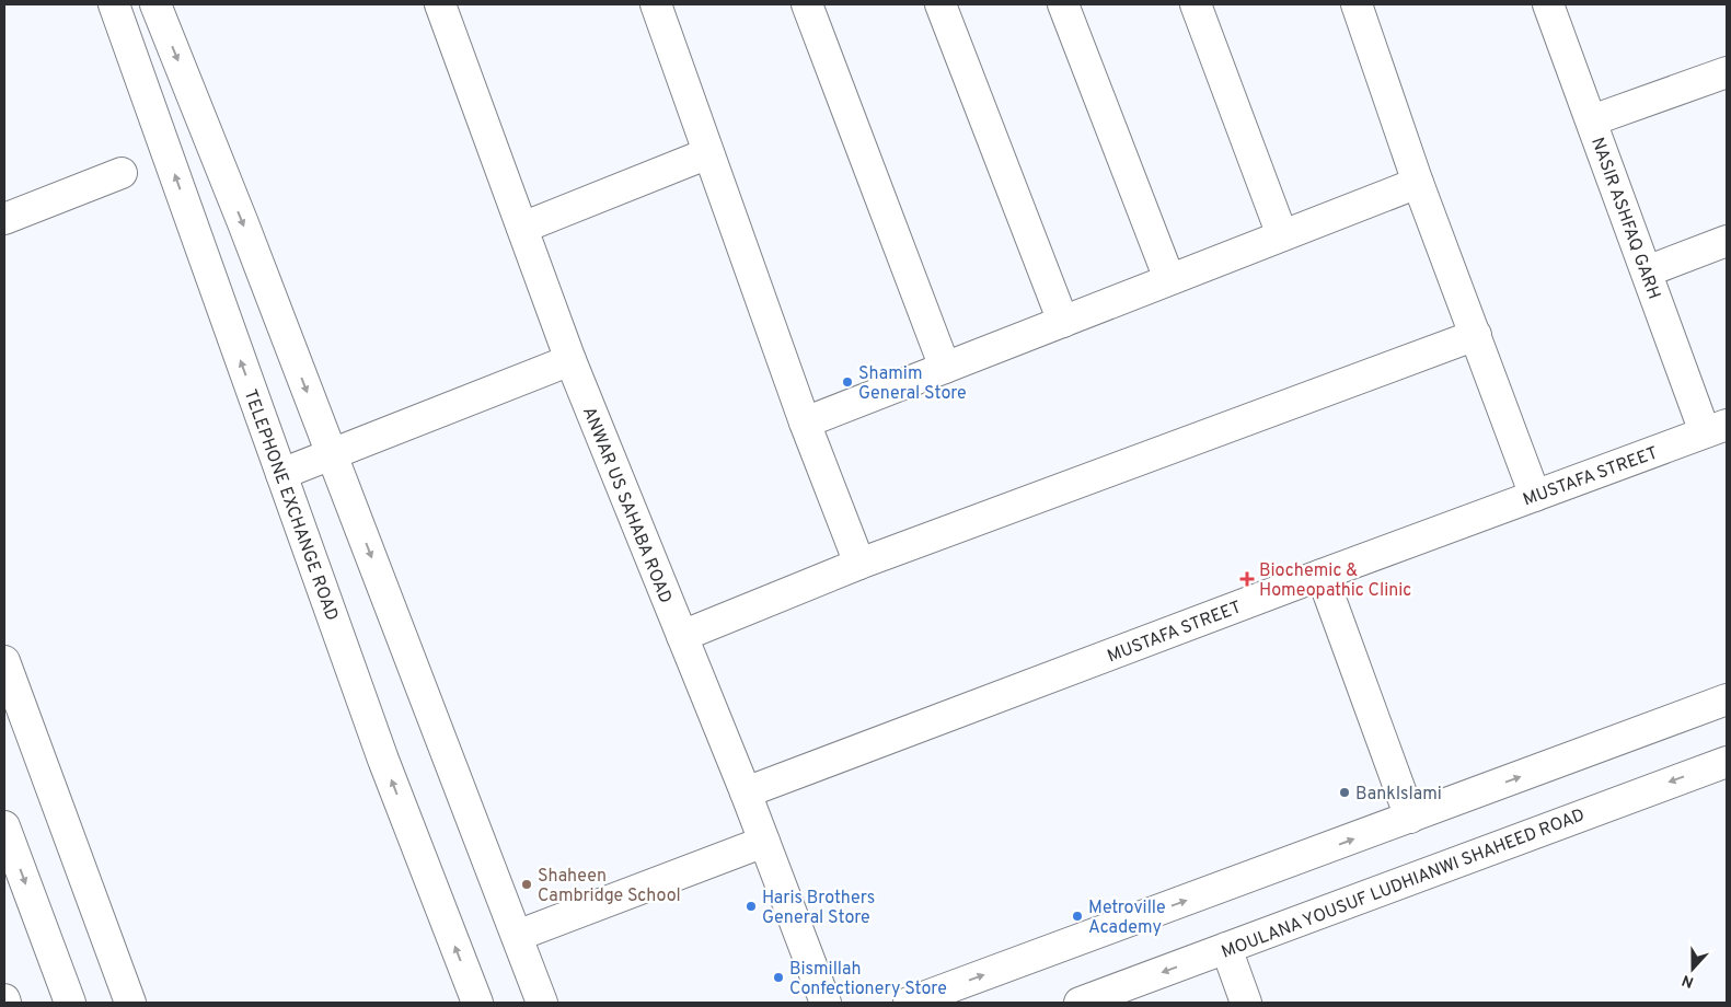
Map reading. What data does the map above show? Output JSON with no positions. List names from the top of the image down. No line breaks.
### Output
{"streets":{"street":["NASIR ASHFAQ GARH","MUSTAFA STREET","TELEPHONE EXCHANGE ROAD","ANWAR US SAHABA ROAD","MOULANA YOUSUF LUDHIANWI SHAHEED ROAD"]},"crossings":[["NASIR ASHFAQ GARH","MUSTAFA STREET"],["MUSTAFA STREET","ANWAR US SAHABA ROAD"]],"places":{"other":["Shamim General Store","BankIslami","Shaheen Cambridge School","Haris Brothers General Store","Metroville Academy","Bismillah Confectionery Store"],"health":["Biochemic & Homeopathic Clinic"]},"north":"bottom"}
